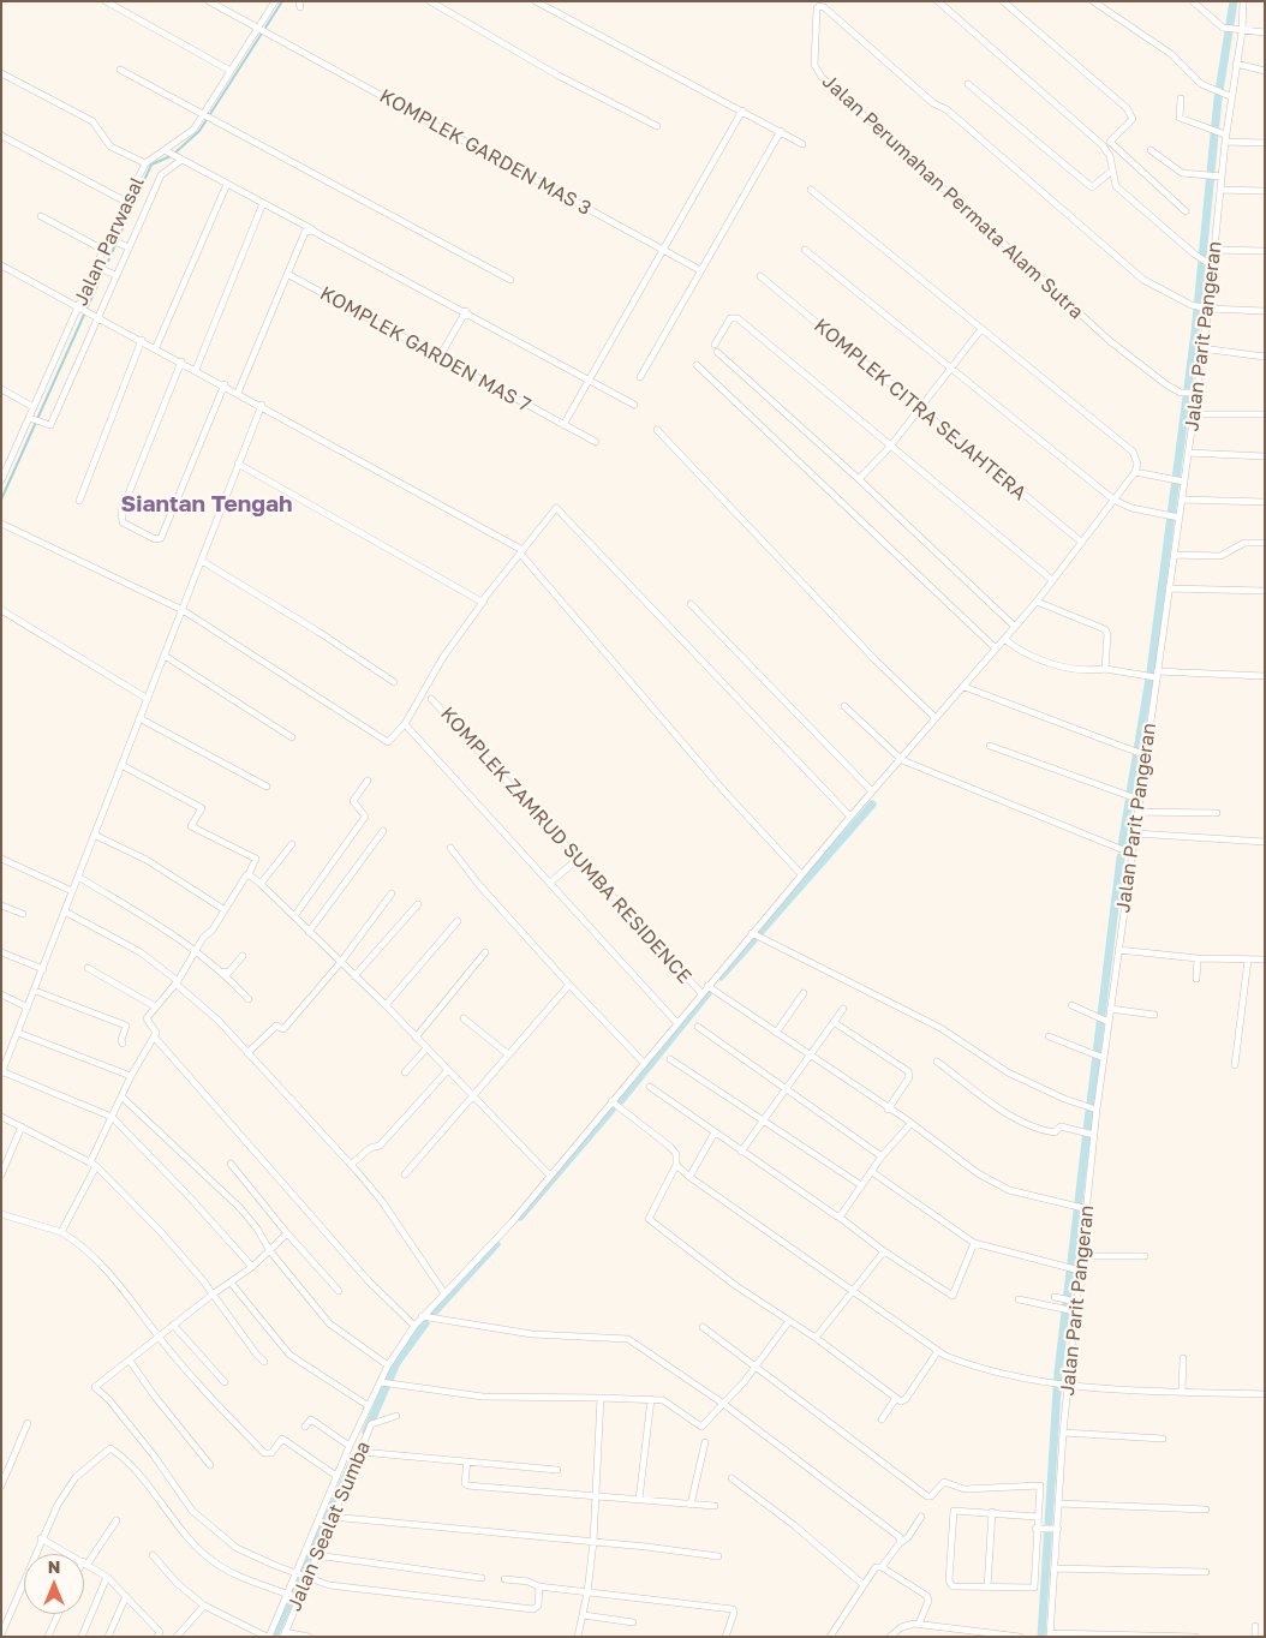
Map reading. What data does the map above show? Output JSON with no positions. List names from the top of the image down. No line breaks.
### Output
{"streets":{"street":["KOMPLEK GARDEN MAS 3","Jalan Perumahan Permata Alam Sutra","Jalan Parwasal","Jalan Parit Pangeran","KOMPLEK GARDEN MAS 7","KOMPLEK CITRA SEJAHTERA","KOMPLEK ZAMRUD SUMBA RESIDENCE","Jalan Sealat Sumba"]},"crossings":[["KOMPLEK GARDEN MAS 3","Jalan Parwasal"],["Jalan Perumahan Permata Alam Sutra","Jalan Parit Pangeran"],["KOMPLEK CITRA SEJAHTERA","Jalan Sealat Sumba"],["KOMPLEK ZAMRUD SUMBA RESIDENCE","Jalan Sealat Sumba"]],"districts":["Siantan Tengah"],"north":"top"}
